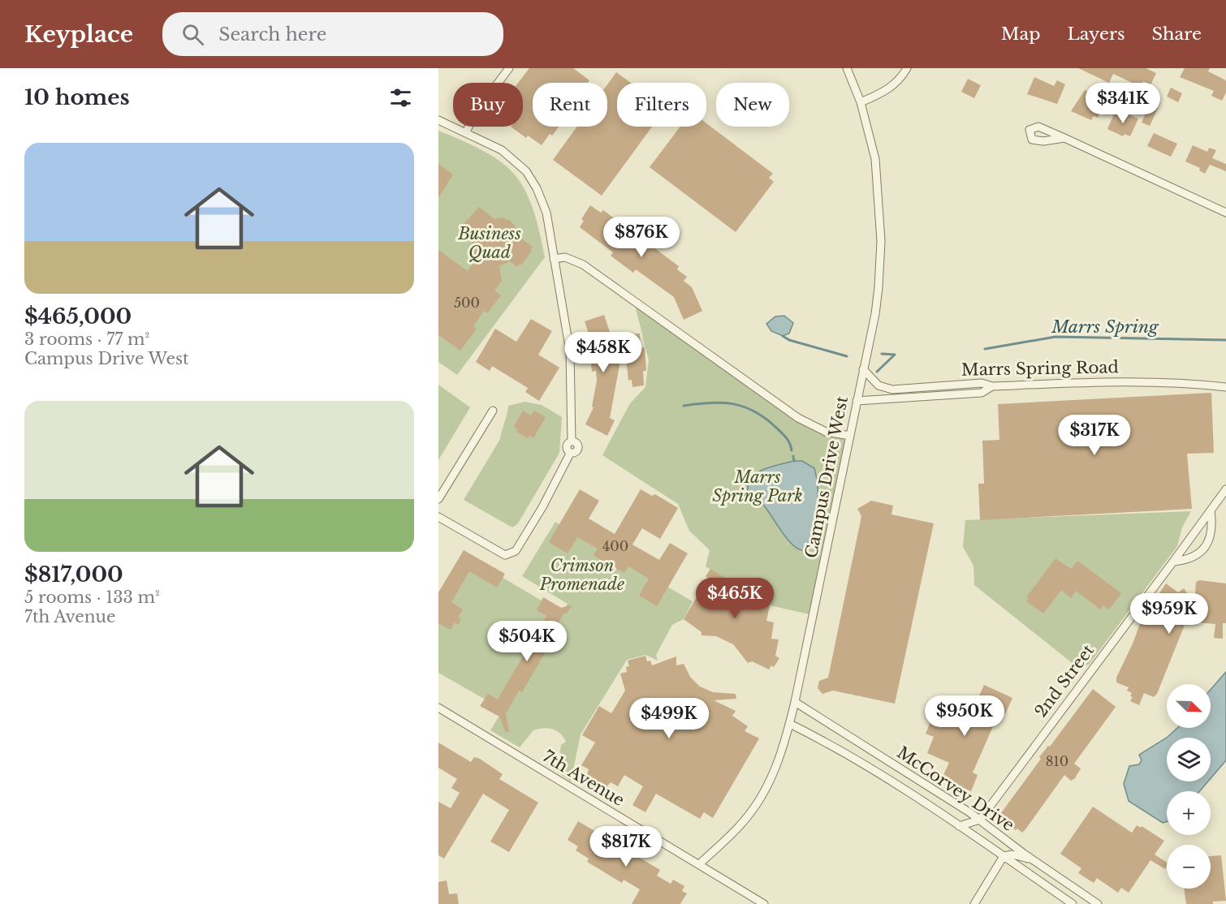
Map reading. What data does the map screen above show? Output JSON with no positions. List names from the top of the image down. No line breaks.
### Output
{"streets":{"street":["Marrs Spring Road","Campus Drive West","2nd Street","7th Avenue","McCorvey Drive"]},"crossings":[["Marrs Spring Road","Campus Drive West"],["Campus Drive West","7th Avenue"],["Campus Drive West","McCorvey Drive"],["2nd Street","McCorvey Drive"]],"water":["Marrs Spring"],"parks":["Business Quad","Marrs Spring Park","Crimson Promenade"],"house_numbers":["500","400","810"],"north":"bottom right","page":{"header":"Keyplace","search":"Search here","nav":["Map","Layers","Share"],"heading":"10 homes","price":["$341K","$876K","$458K","$317K","$465K","$959K","$504K","$950K","$499K","$817K"],"chip":["Buy","Rent","Filters","New"],"list":[{"name":"$465,000","note":"3 rooms · 77 m² · Campus Drive West"},{"name":"$817,000","note":"5 rooms · 133 m² · 7th Avenue"}],"map_buttons":["+","−"]}}
